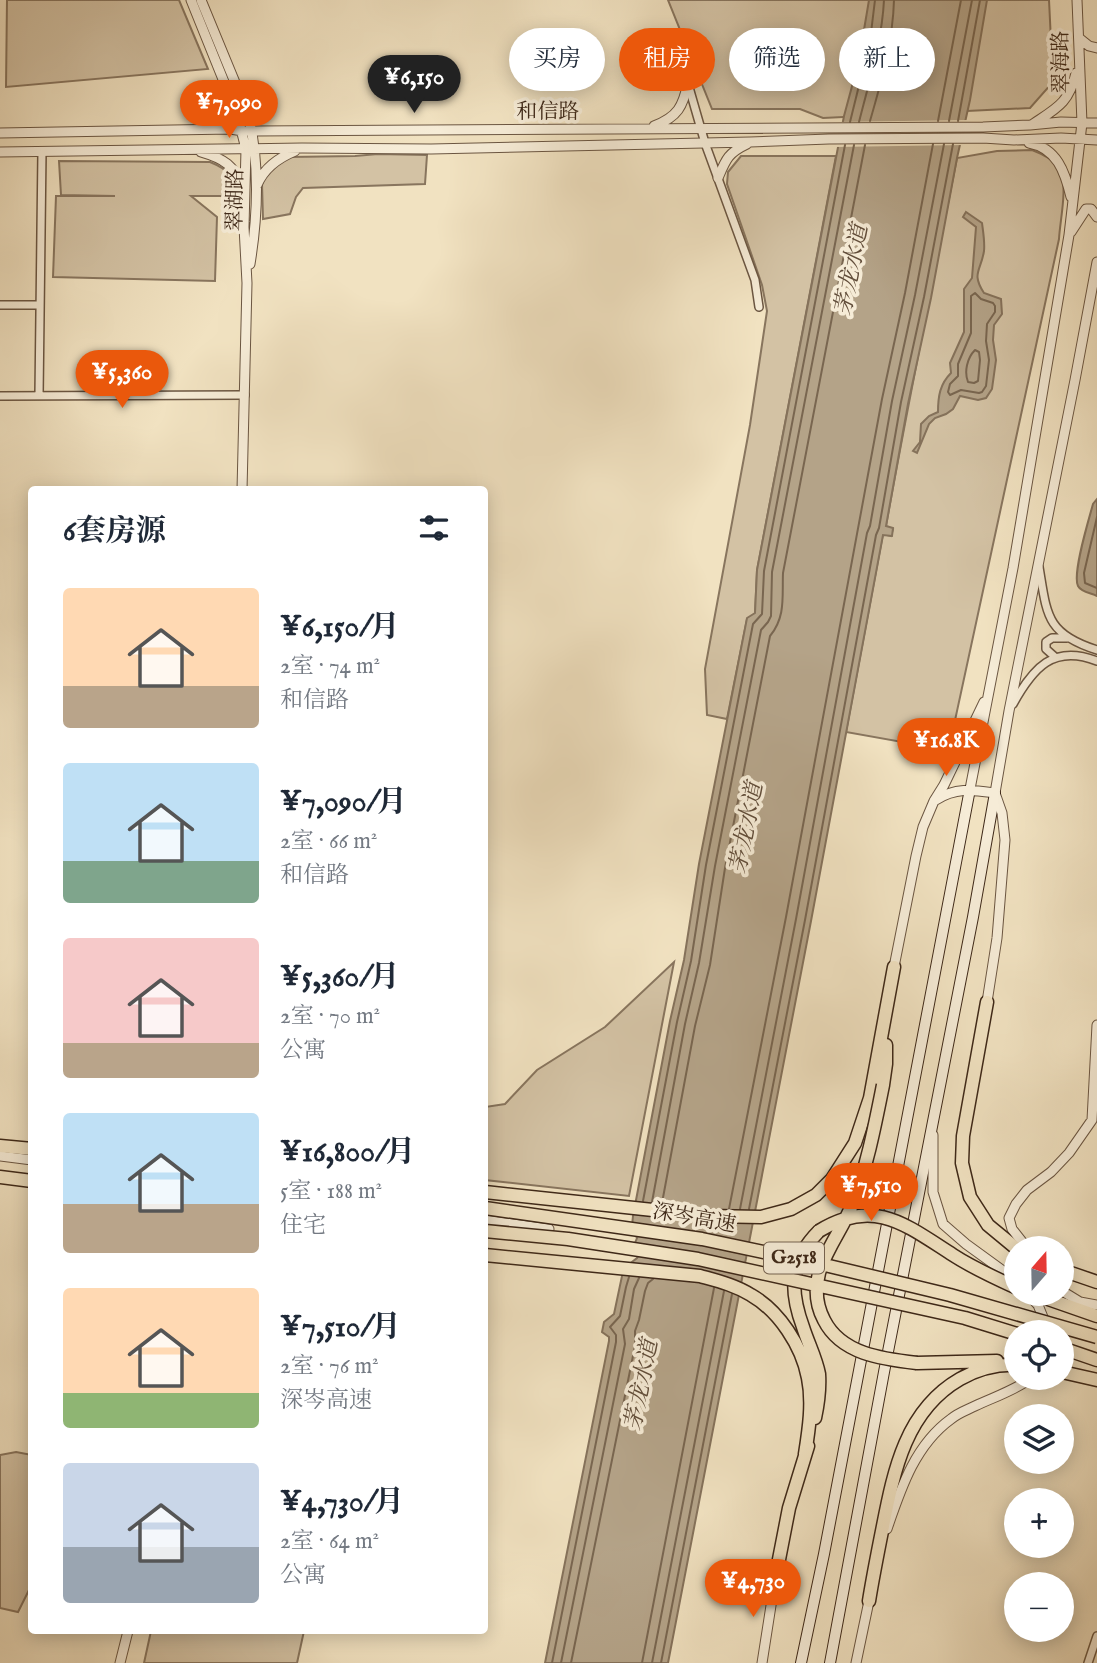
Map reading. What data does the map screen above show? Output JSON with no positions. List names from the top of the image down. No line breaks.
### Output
{"streets":{"highway":["深岑高速","G2518"],"street":["翠海路","和信路","翠湖路"]},"crossings":[["翠海路","和信路"],["和信路","翠湖路"]],"water":["茅龙水道"],"north":"top","page":{"chip":["买房","租房","筛选","新上"],"price":["¥6,150","¥7,090","¥5,360","¥16.8K","¥7,510","¥4,730"],"heading":"6套房源","list":[{"name":"¥6,150/月","note":"2室 · 74 m² · 和信路"},{"name":"¥7,090/月","note":"2室 · 66 m² · 和信路"},{"name":"¥5,360/月","note":"2室 · 70 m² · 公寓"},{"name":"¥16,800/月","note":"5室 · 188 m² · 住宅"},{"name":"¥7,510/月","note":"2室 · 76 m² · 深岑高速"},{"name":"¥4,730/月","note":"2室 · 64 m² · 公寓"}],"map_buttons":["+","−"]}}
